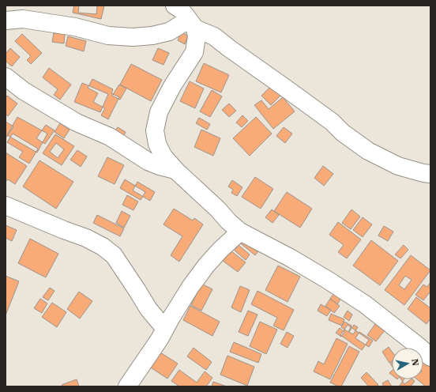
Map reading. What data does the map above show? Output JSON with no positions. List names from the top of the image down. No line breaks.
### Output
{"north":"right"}
